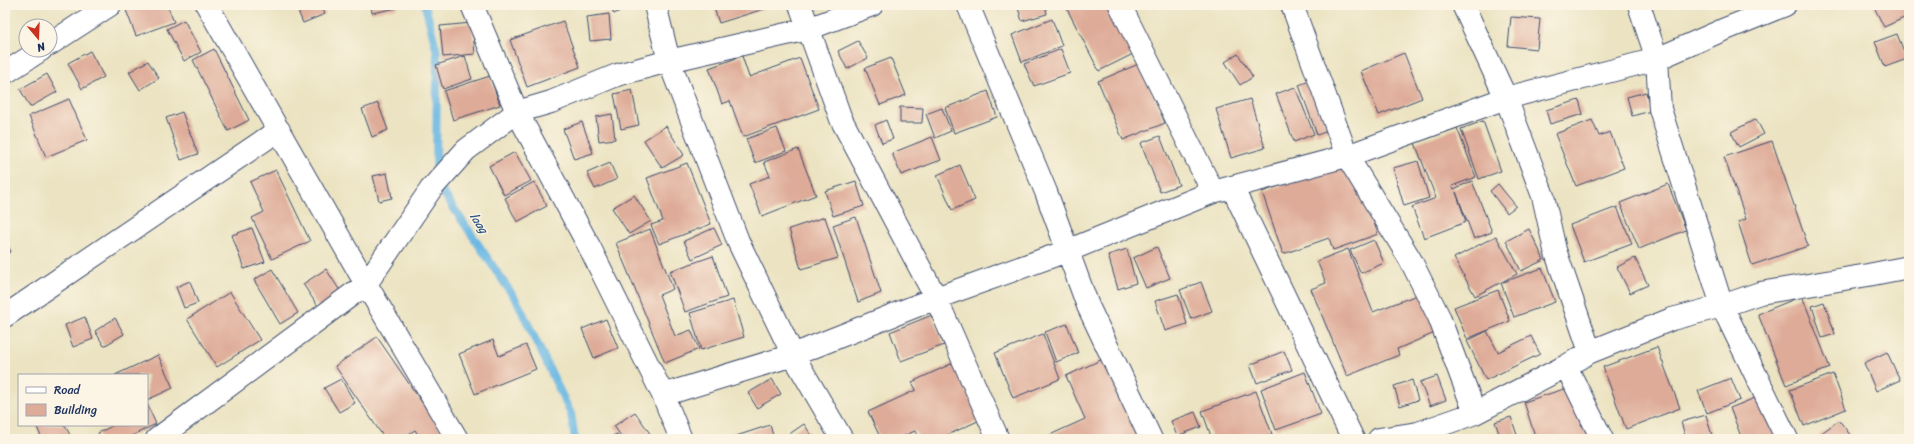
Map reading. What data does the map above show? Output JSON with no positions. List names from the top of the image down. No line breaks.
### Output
{"water":["laag"],"legend":["Road","Building"],"north":"bottom"}
